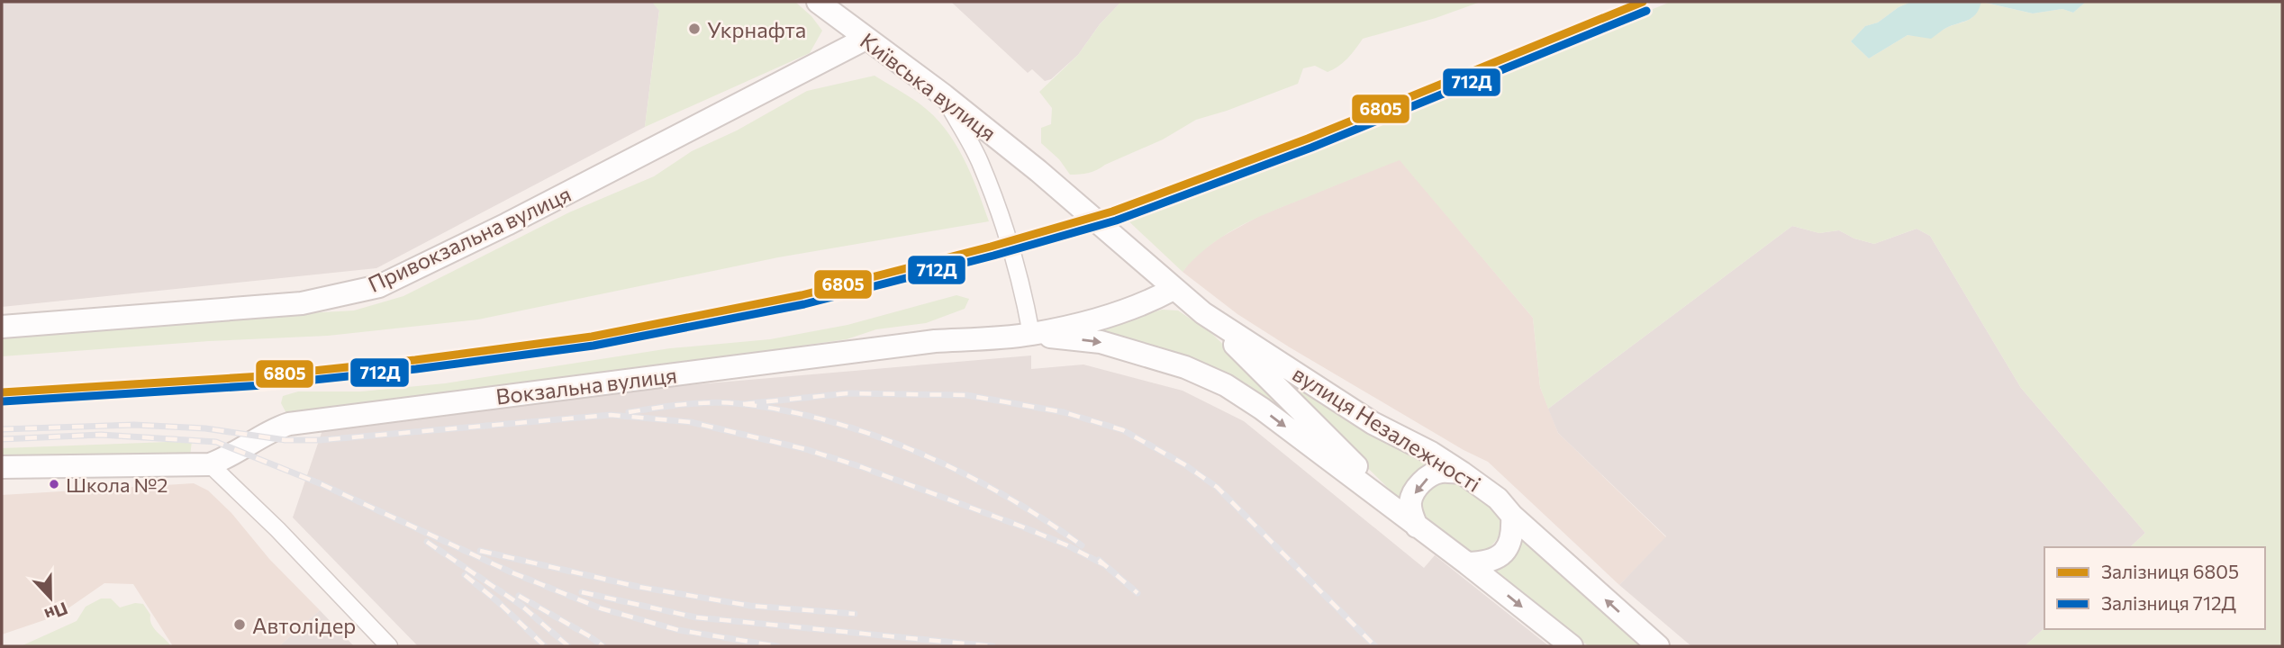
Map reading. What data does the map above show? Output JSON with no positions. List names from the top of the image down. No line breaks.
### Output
{"streets":{"street":["Київська вулиця","Привокзальна вулиця","Вокзальна вулиця","вулиця Незалежності"]},"crossings":[["Київська вулиця","Привокзальна вулиця"],["Київська вулиця","вулиця Незалежності"],["Вокзальна вулиця","вулиця Незалежності"]],"places":["Укрнафта","Школа №2","Автолідер"],"lines":["rail line 6805","rail line 712Д"],"legend":["Залізниця 6805","Залізниця 712Д"],"north":"bottom"}
